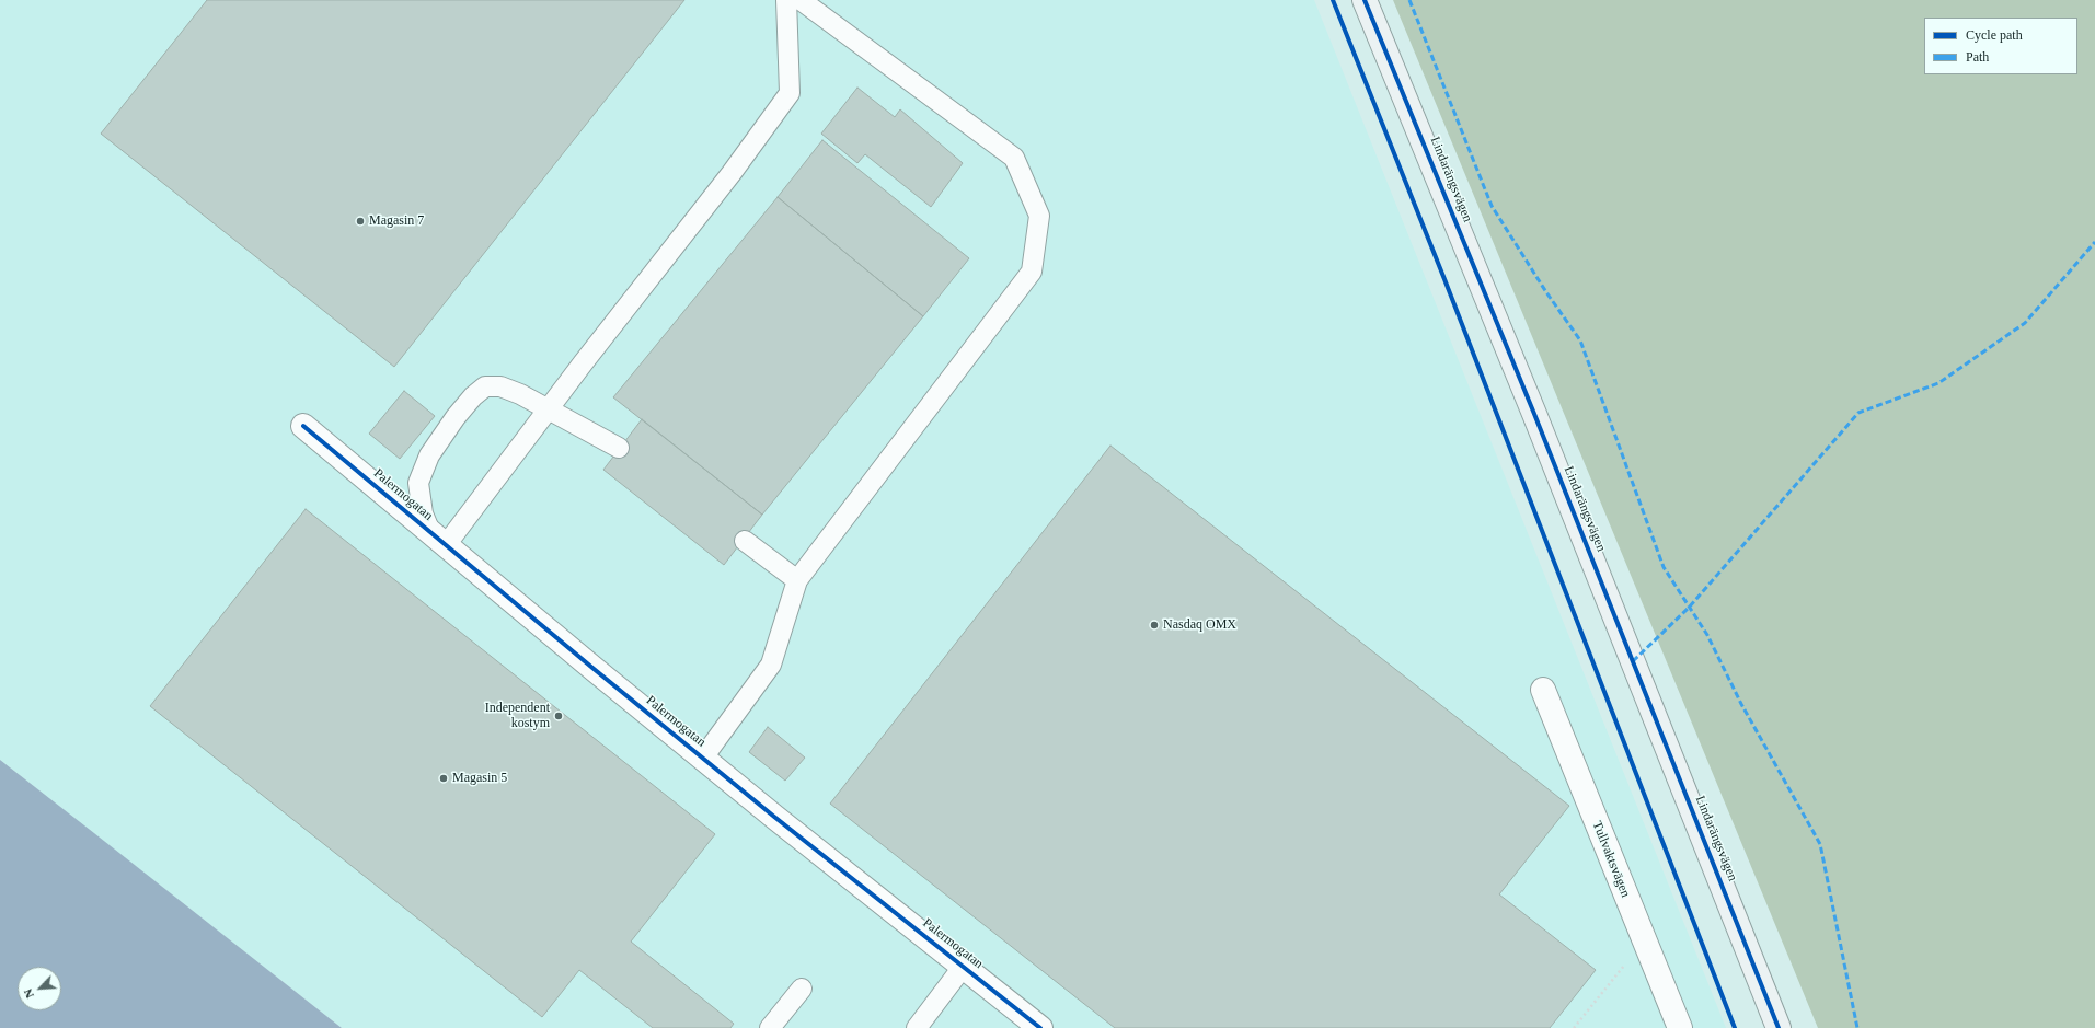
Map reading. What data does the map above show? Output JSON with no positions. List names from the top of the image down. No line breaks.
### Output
{"streets":{"street":["Lindarängsvägen","Palermogatan","Tullvaktsvägen"]},"places":["Magasin 7","Nasdaq OMX","Independent kostym","Magasin 5"],"legend":["Cycle path","Path"],"north":"bottom left"}
